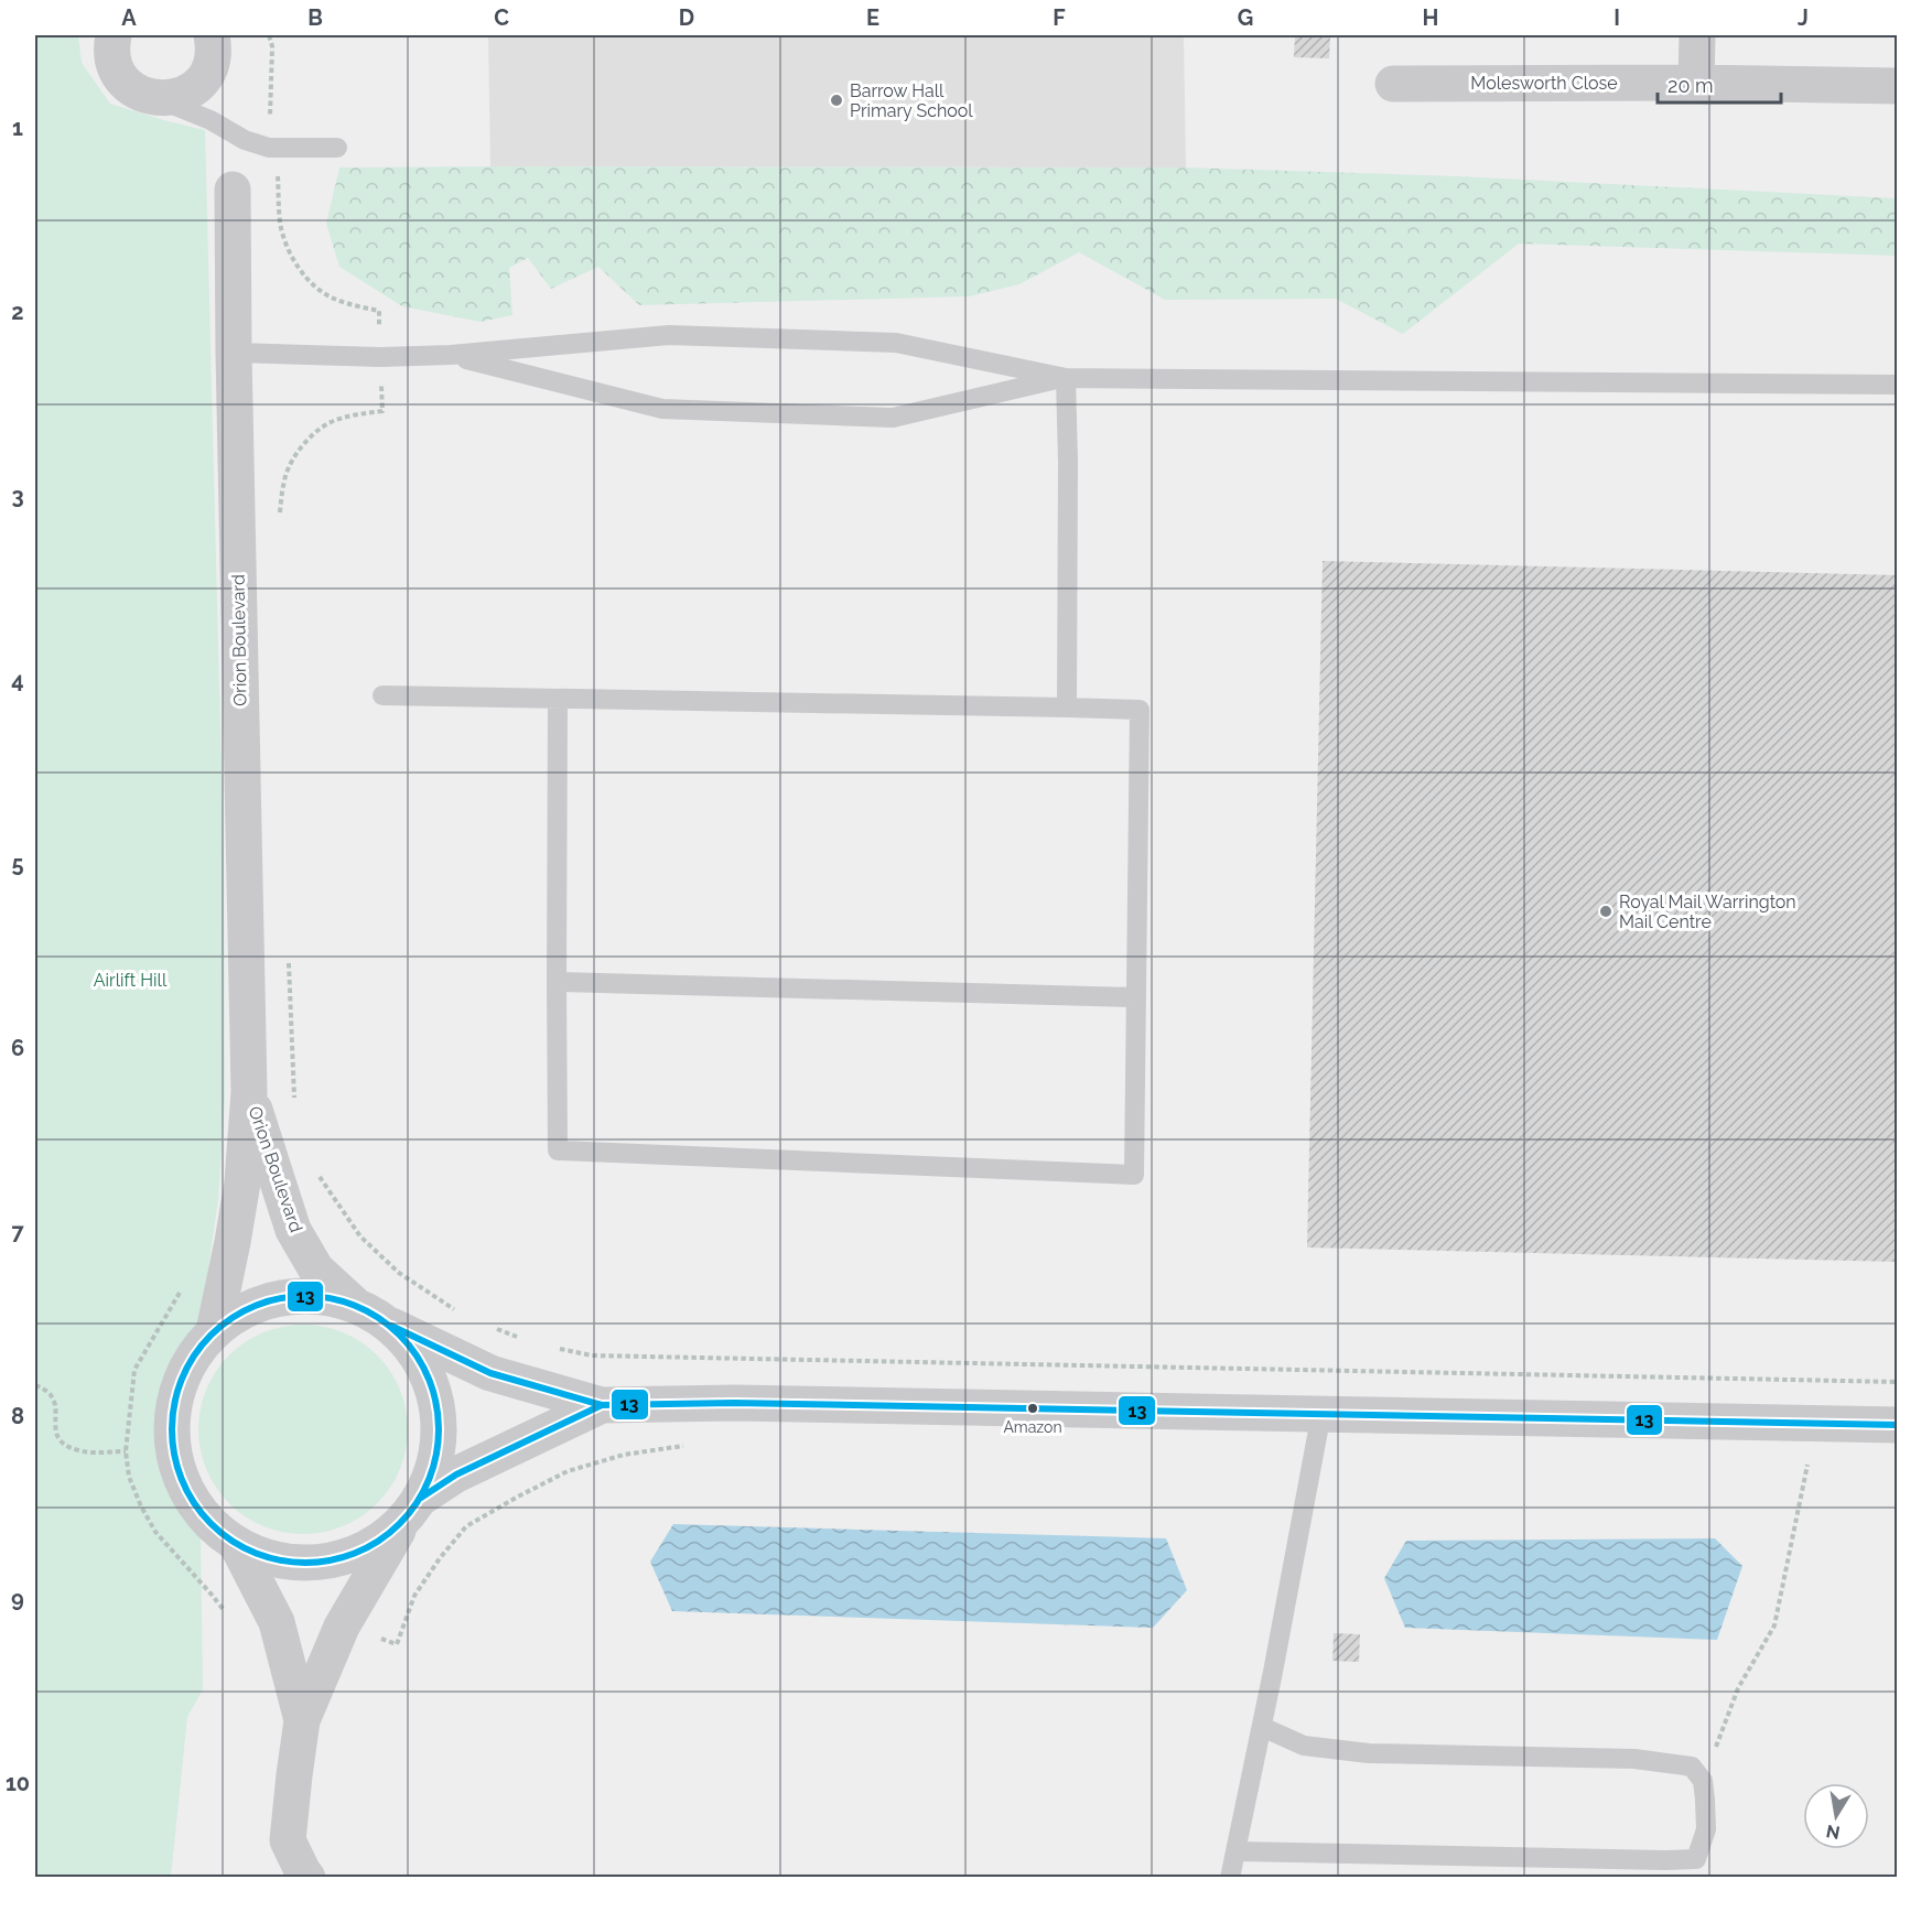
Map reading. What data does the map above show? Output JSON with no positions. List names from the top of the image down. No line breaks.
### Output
{"streets":{"street":["Molesworth Close","Orion Boulevard"]},"parks":["Airlift Hill"],"places":["Barrow Hall Primary School","Royal Mail Warrington Mail Centre","Amazon"],"lines":["transit line 13"],"scale_bar":"20 m","north":"bottom","grid":{"columns":["A","B","C","D","E","F","G","H","I","J"],"rows":["1","2","3","4","5","6","7","8","9","10"]}}
